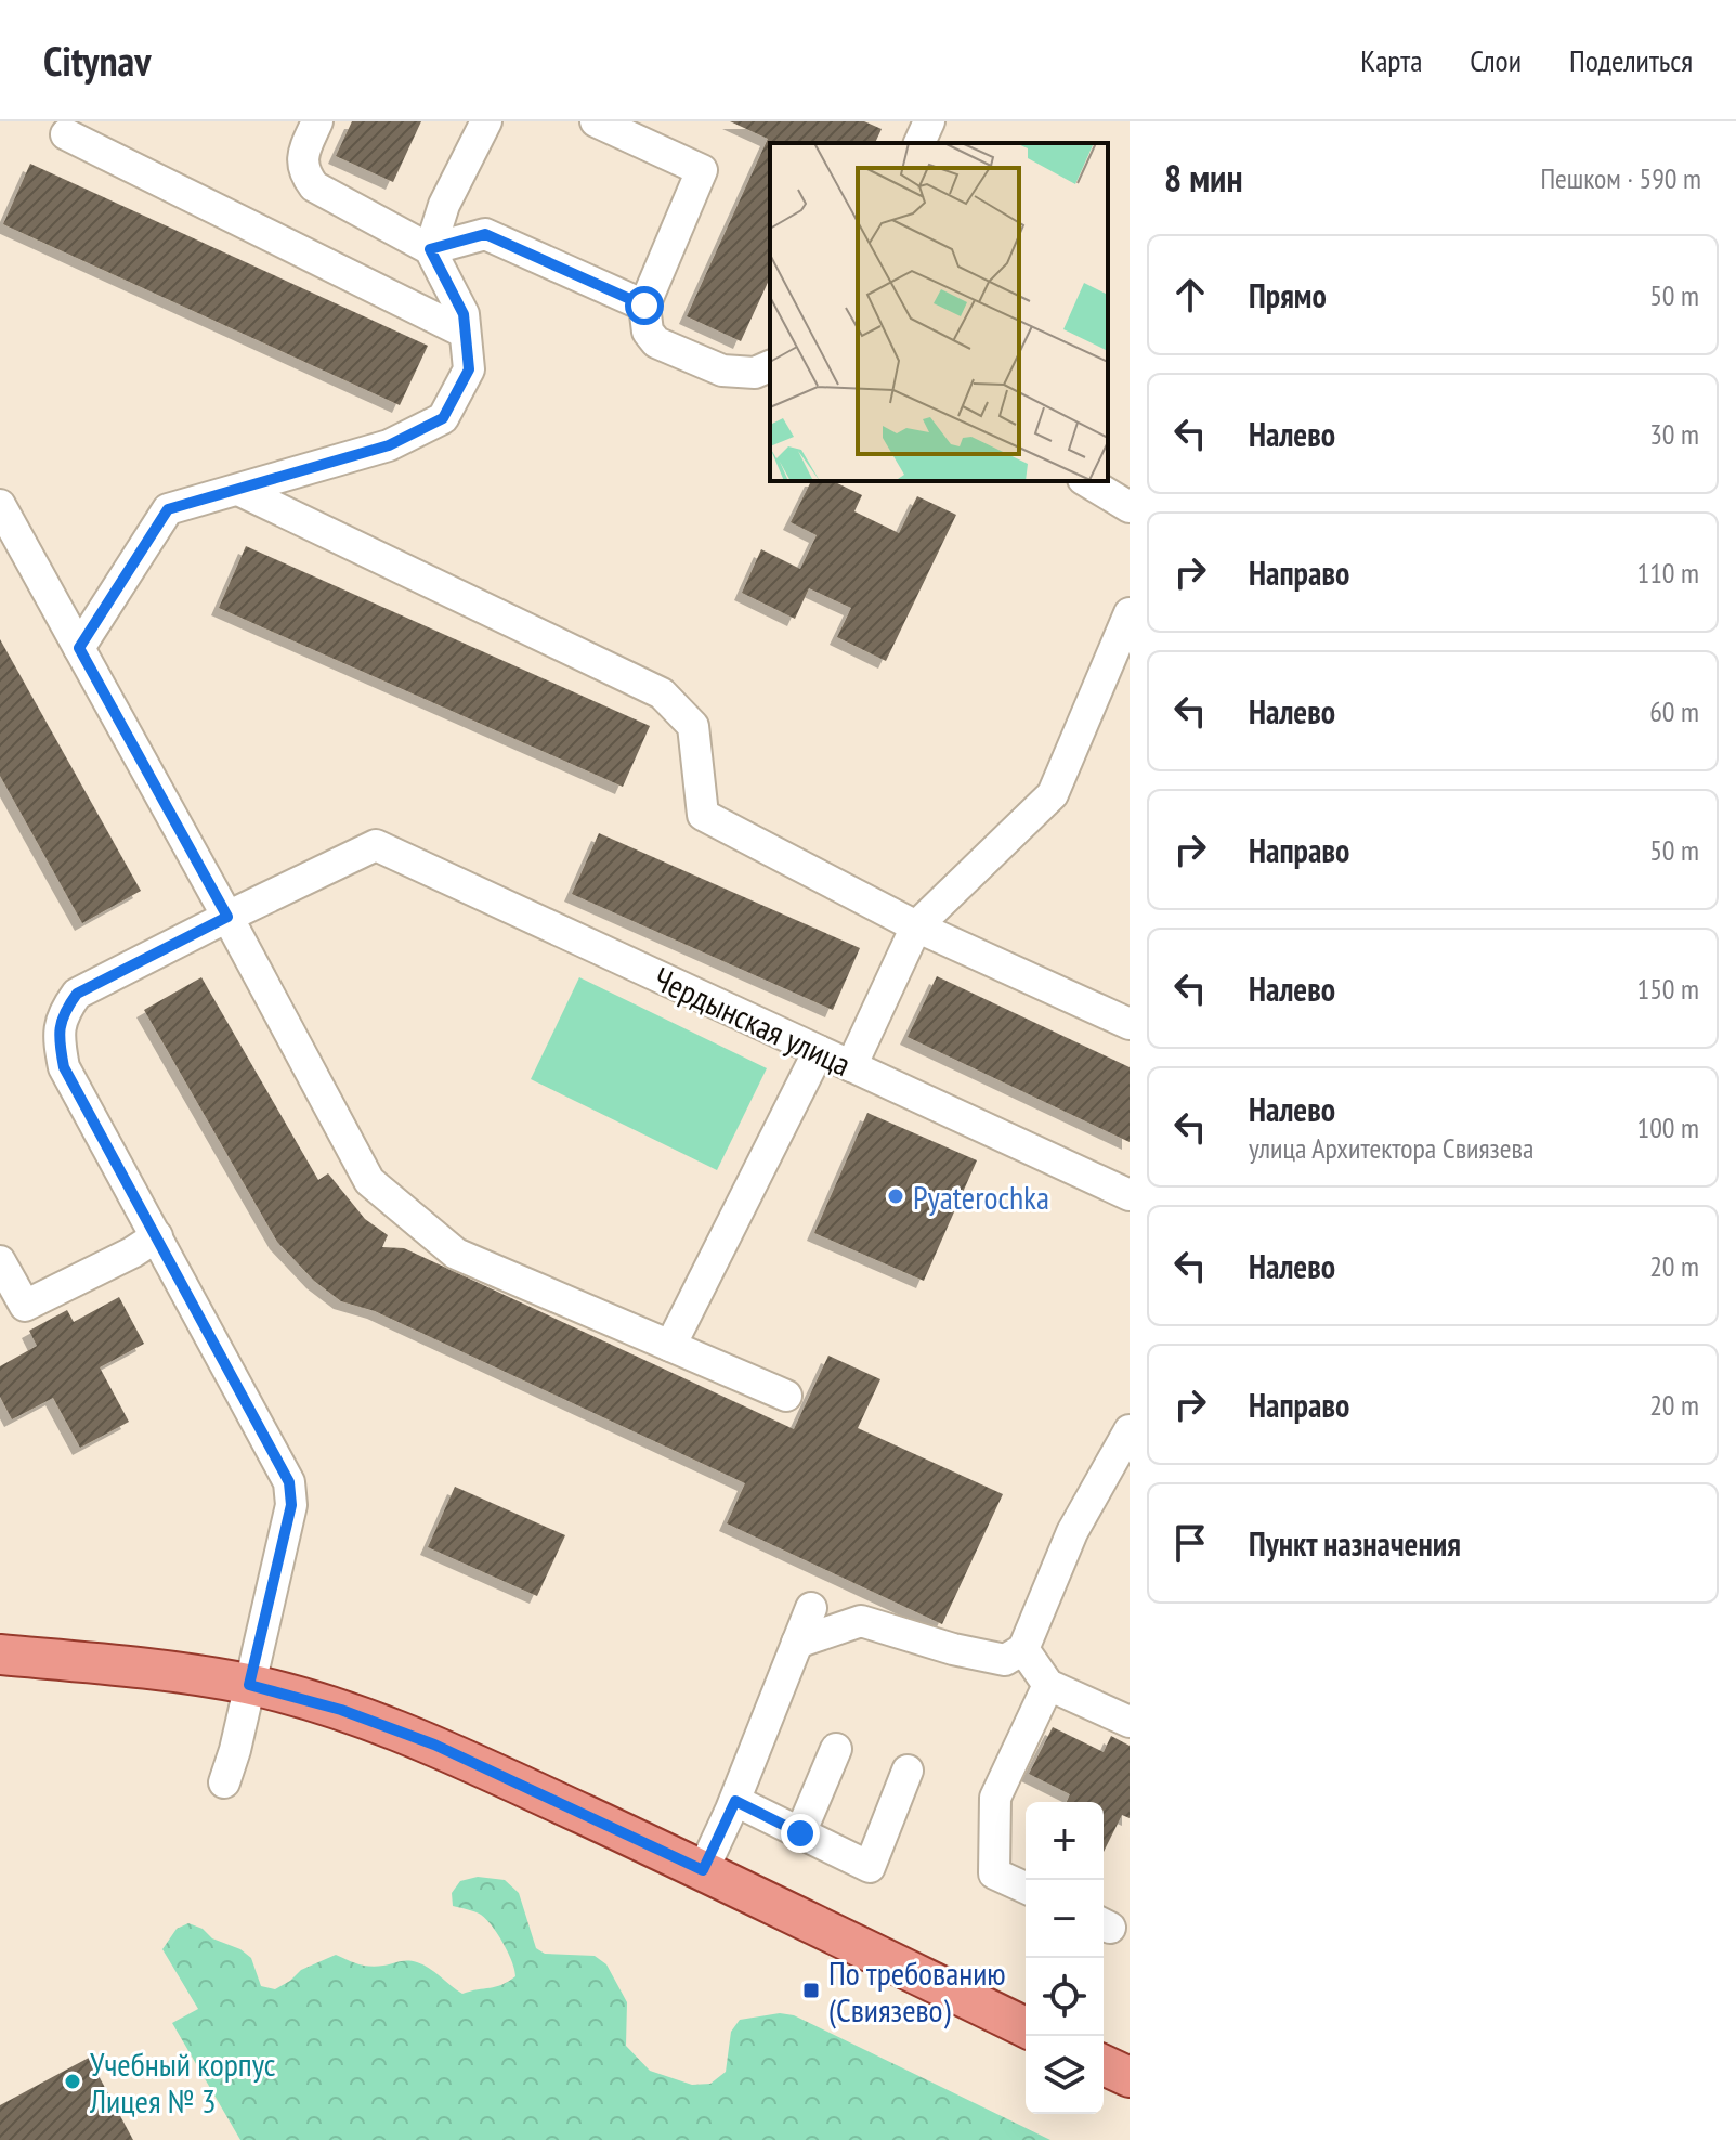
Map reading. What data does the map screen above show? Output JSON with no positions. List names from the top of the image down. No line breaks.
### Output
{"streets":{"street":["Чердынская улица"]},"places":{"other":["Pyaterochka","Учебный корпус Лицея № 3"],"transit":["По требованию (Свиязево)"]},"page":{"header":"Citynav","nav":["Карта","Слои","Поделиться"],"heading":["8 мин","Пешком · 590 m"],"list":[["Прямо","50 m"],["Налево","30 m"],["Направо","110 m"],["Налево","60 m"],["Направо","50 m"],["Налево","150 m"],["Налево","улица Архитектора Свиязева","100 m"],["Налево","20 m"],["Направо","20 m"],"Пункт назначения"],"map_buttons":["+","−"]}}
